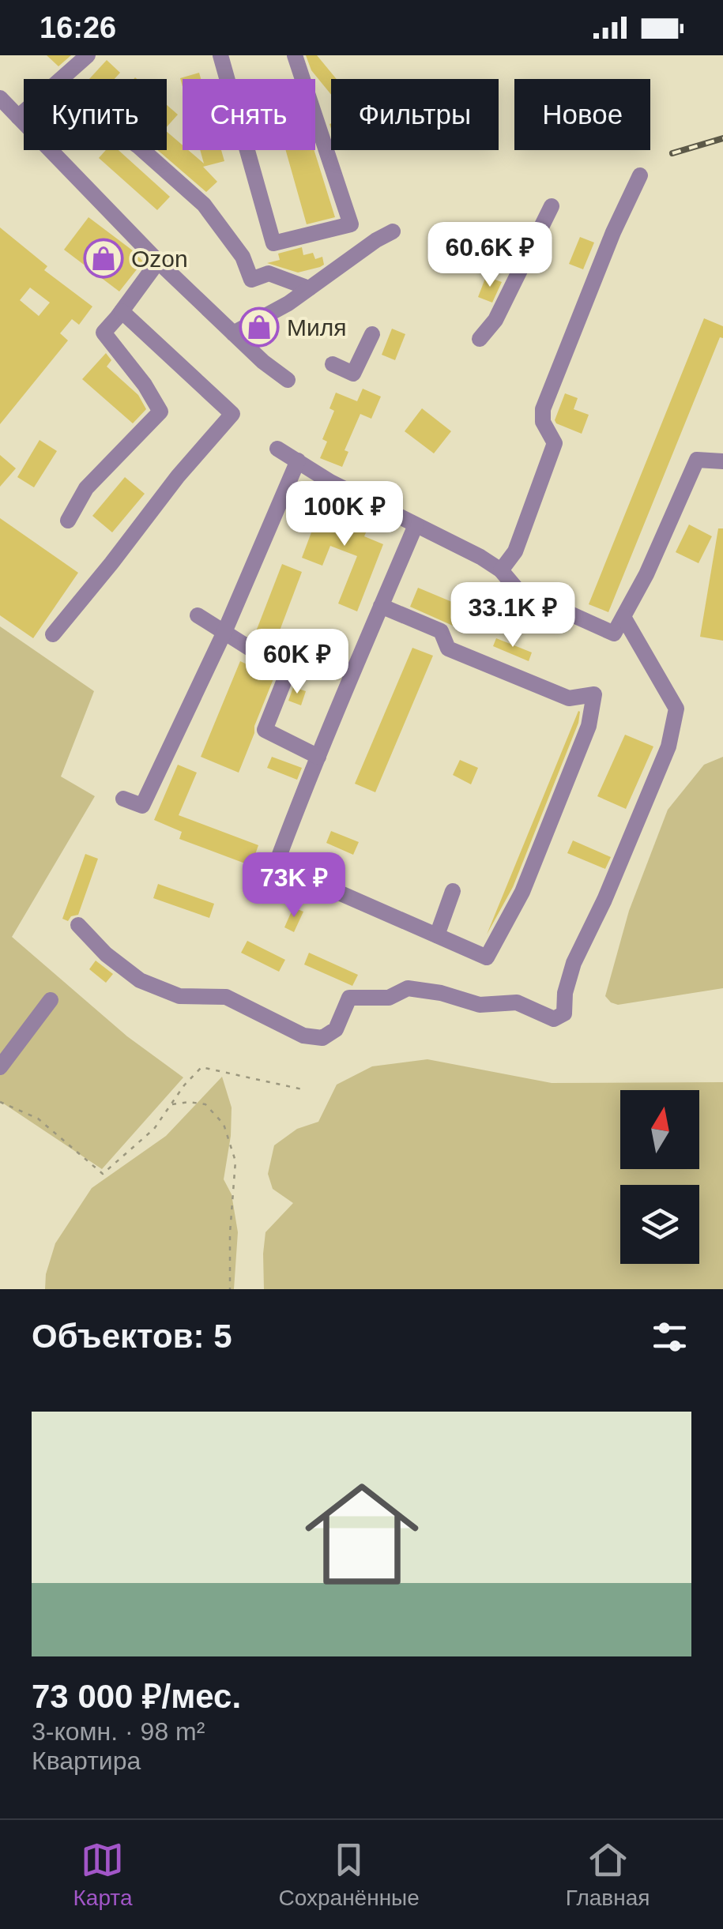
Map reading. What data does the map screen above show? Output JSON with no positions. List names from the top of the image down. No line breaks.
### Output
{"places":{"shop":["Ozon","Миля"]},"north":"top","page":{"status":"16:26","chip":["Купить","Снять","Фильтры","Новое"],"price":["60.6K ₽","100K ₽","33.1K ₽","60K ₽","73K ₽"],"heading":"Объектов: 5","list":[{"name":"73 000 ₽/мес.","note":"3-комн. · 98 m² · Квартира"}],"tabs":["Карта","Сохранённые","Главная"]}}
